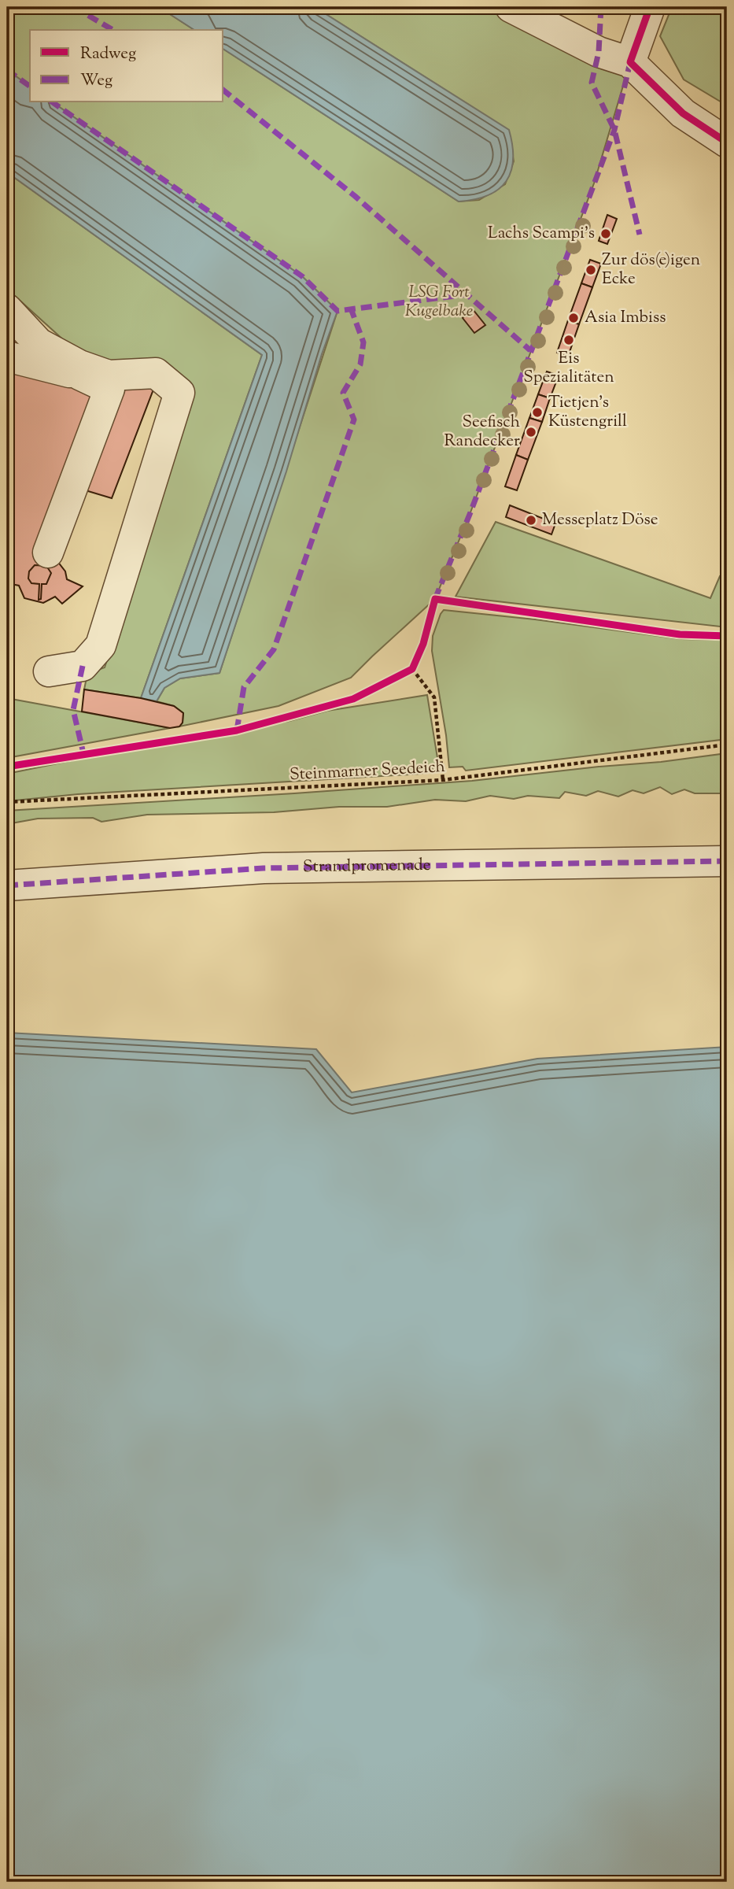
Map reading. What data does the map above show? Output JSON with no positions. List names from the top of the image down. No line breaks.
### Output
{"streets":{"street":["Strandpromenade"],"path":["Steinmarner Seedeich"]},"parks":["LSG Fort Kugelbake"],"places":["Lachs Scampi's","Zur dös(e)igen Ecke","Asia Imbiss","Eis Spezialitäten","Tietjen's Küstengrill","Seefisch Randecker","Messeplatz Döse"],"legend":["Radweg","Weg"]}
